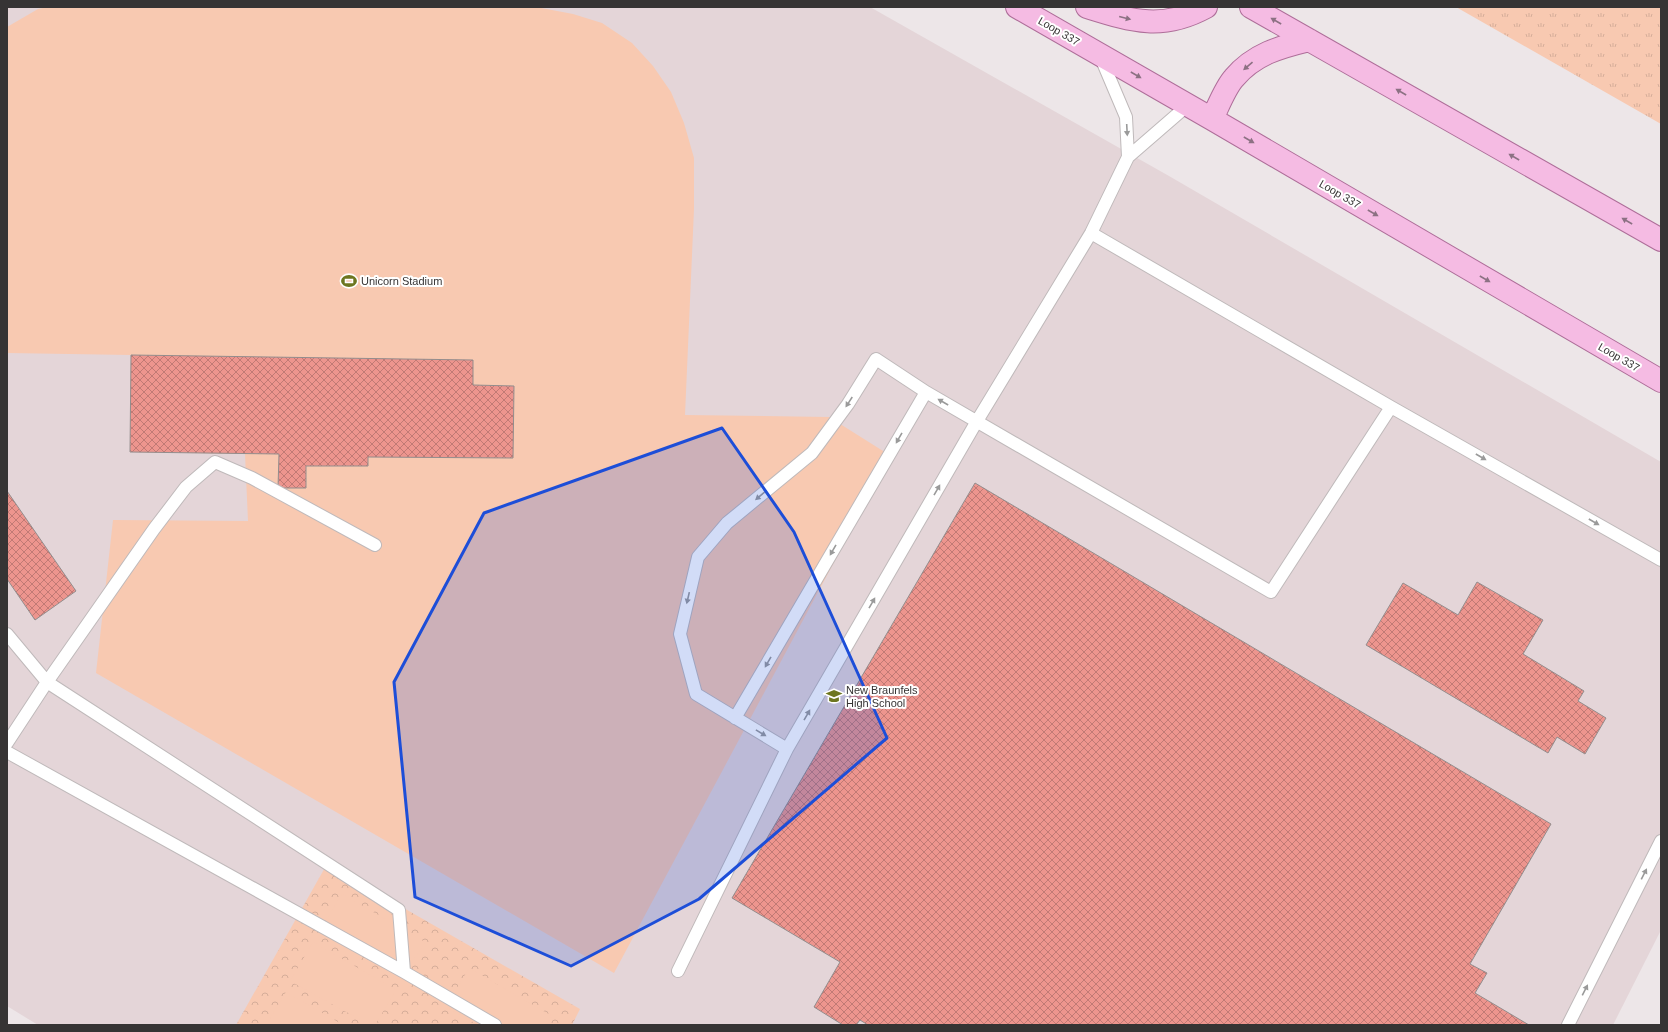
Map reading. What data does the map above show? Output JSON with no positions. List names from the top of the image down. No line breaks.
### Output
{"streets":{"main road":["Loop 337"]},"places":{"sports":["Unicorn Stadium"],"school or university":["New Braunfels High School"]}}
